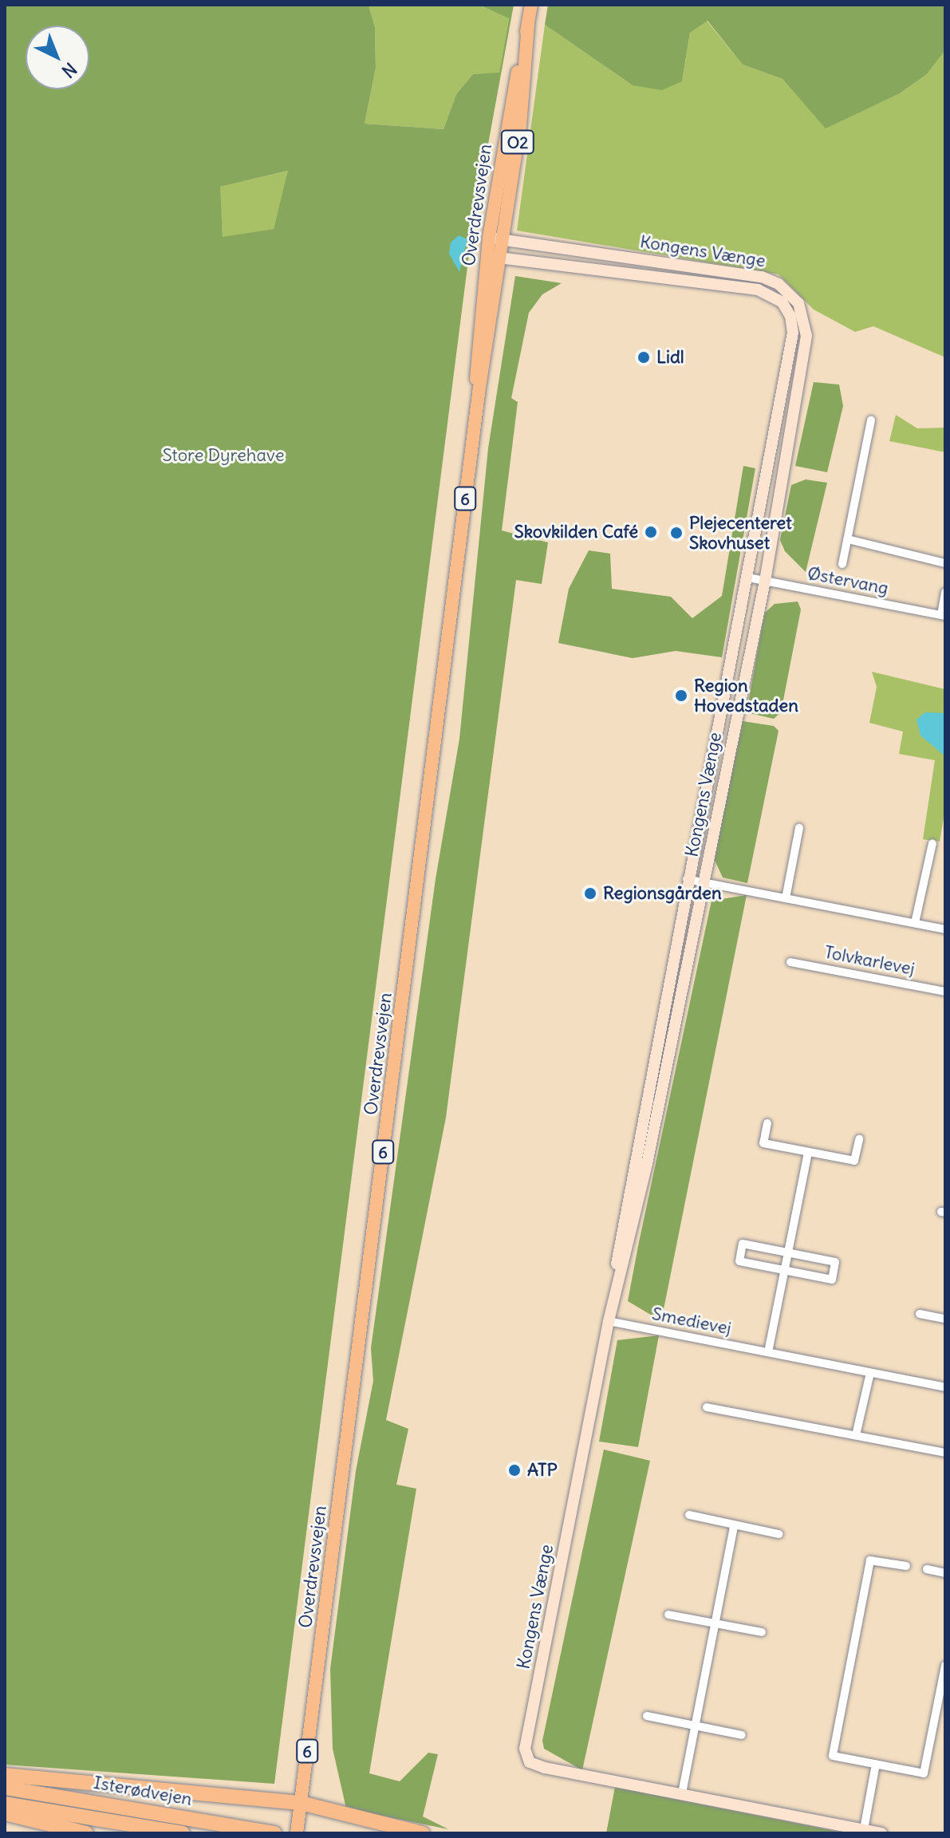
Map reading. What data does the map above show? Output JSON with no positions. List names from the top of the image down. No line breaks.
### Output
{"streets":{"highway":["Isterødvejen"],"main road":["O2","Overdrevsvejen","6"],"street":["Kongens Vænge","Østervang","Tolvkarlevej","Smedievej"]},"crossings":[["Overdrevsvejen","Kongens Vænge"],["Kongens Vænge","Østervang"],["Kongens Vænge","Smedievej"]],"parks":["Store Dyrehave"],"places":["Lidl","Skovkilden Café","Plejecenteret Skovhuset","Region Hovedstaden","Regionsgården","ATP"],"north":"bottom right"}
